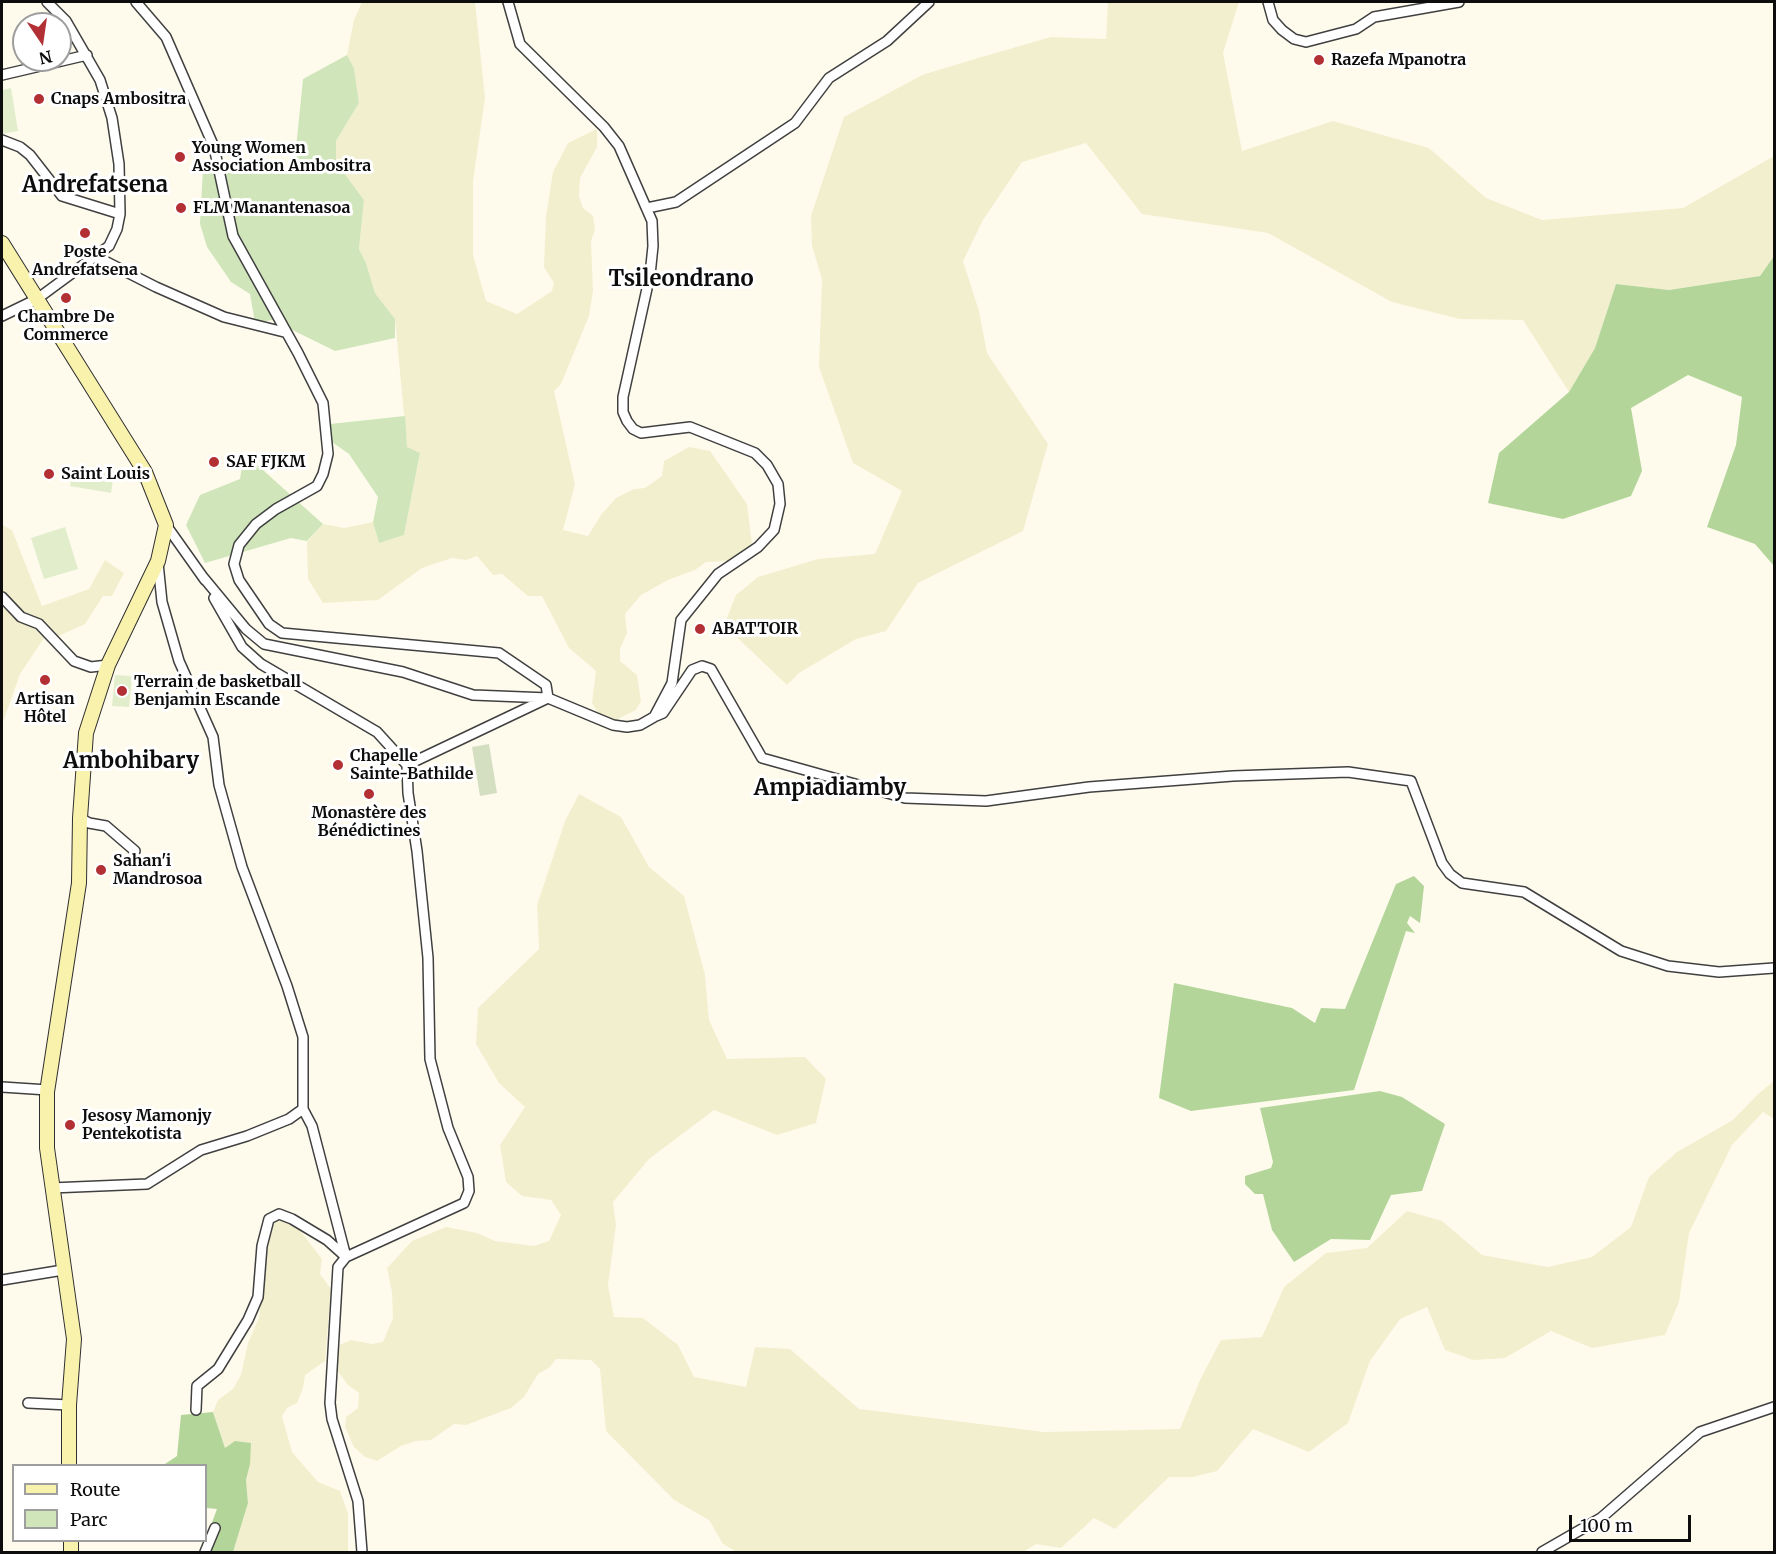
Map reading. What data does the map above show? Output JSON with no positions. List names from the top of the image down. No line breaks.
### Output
{"districts":["Andrefatsena","Tsileondrano","Ambohibary","Ampiadiamby"],"places":["Razefa Mpanotra","Cnaps Ambositra","Young Women Association Ambositra","FLM Manantenasoa","Poste Andrefatsena","Chambre De Commerce","SAF FJKM","Saint Louis","ABATTOIR","Artisan Hôtel","Terrain de basketball Benjamin Escande","Chapelle Sainte-Bathilde","Monastère des Bénédictines","Sahan'i Mandrosoa","Jesosy Mamonjy Pentekotista"],"legend":["Route","Parc"],"scale_bar":"100 m","north":"bottom"}
